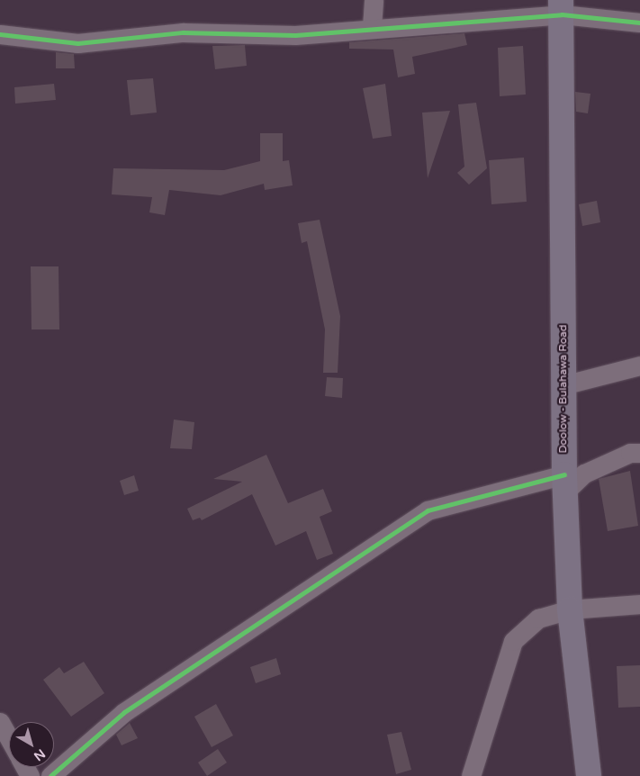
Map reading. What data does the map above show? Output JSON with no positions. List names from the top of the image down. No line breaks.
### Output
{"streets":{"main road":["Doolow - Bulahawa Road"]},"north":"bottom right"}
